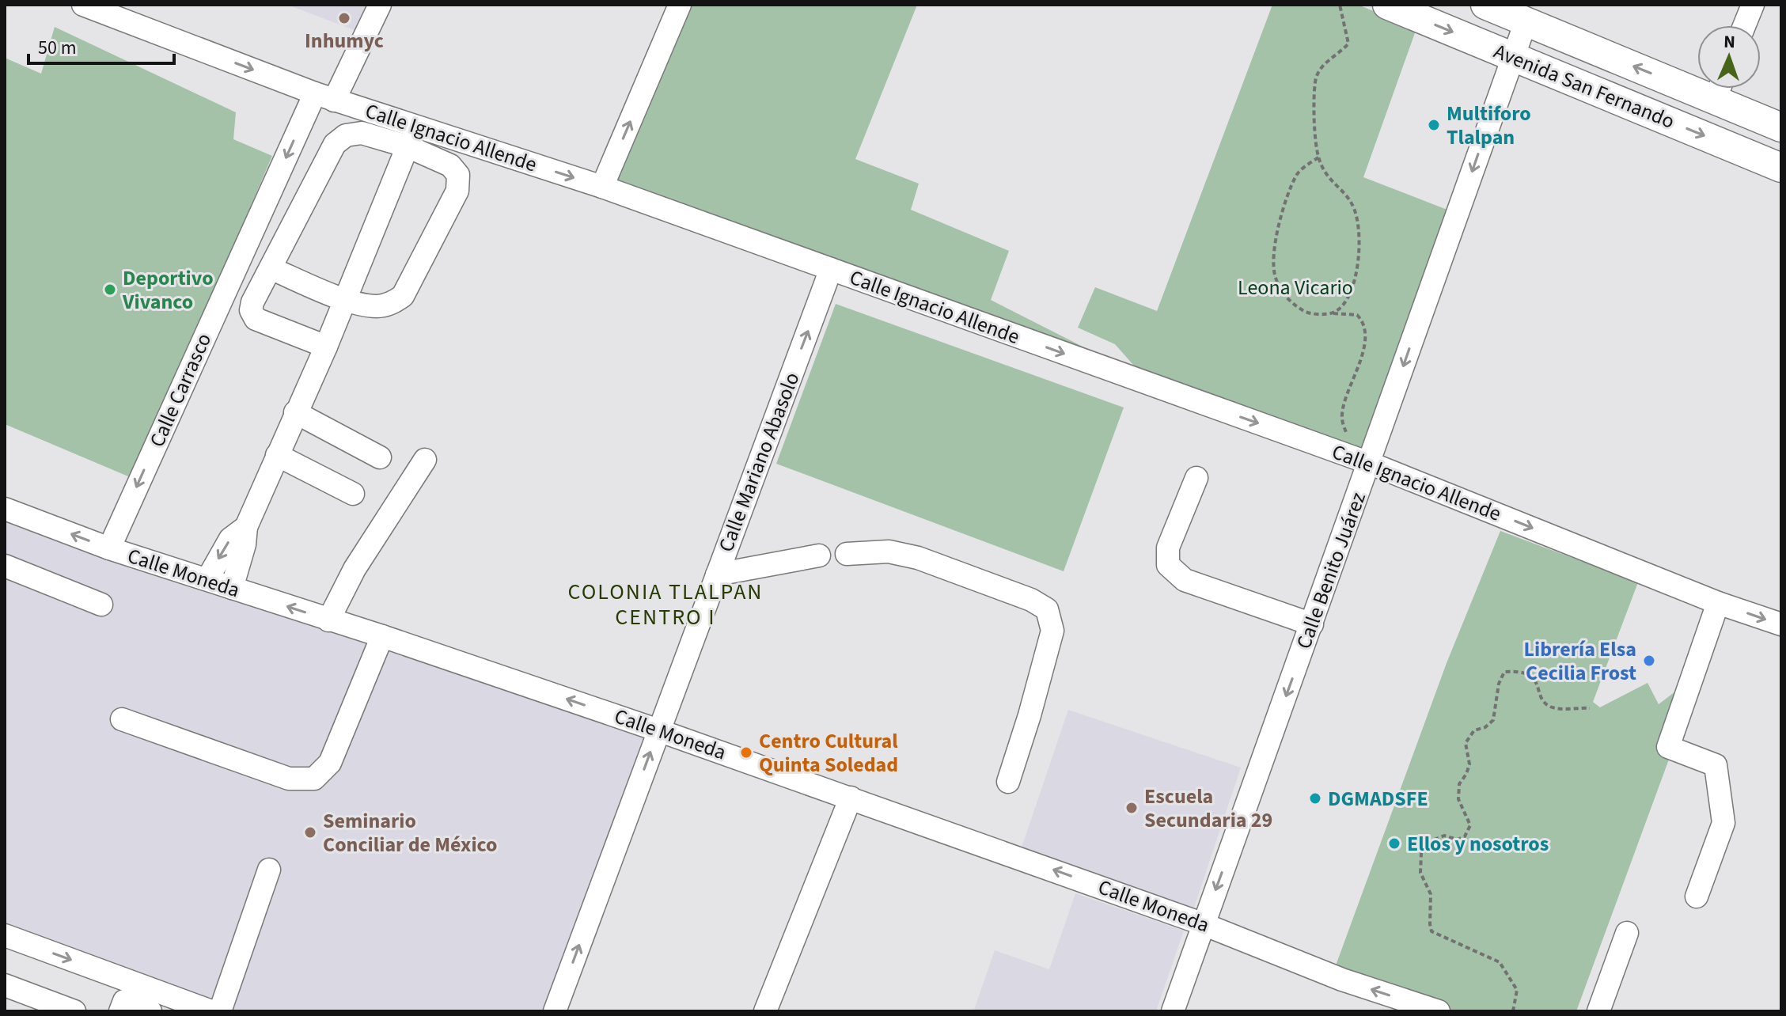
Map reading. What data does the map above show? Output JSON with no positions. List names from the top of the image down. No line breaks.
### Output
{"streets":{"main road":["Avenida San Fernando"],"street":["Calle Ignacio Allende","Calle Carrasco","Calle Mariano Abasolo","Calle Benito Juárez","Calle Moneda"]},"crossings":[["Avenida San Fernando","Calle Benito Juárez"],["Calle Ignacio Allende","Calle Carrasco"],["Calle Ignacio Allende","Calle Mariano Abasolo"],["Calle Ignacio Allende","Calle Benito Juárez"],["Calle Carrasco","Calle Moneda"],["Calle Mariano Abasolo","Calle Moneda"],["Calle Benito Juárez","Calle Moneda"]],"one_way":["Calle Ignacio Allende","Calle Mariano Abasolo","Calle Benito Juárez","Calle Moneda"],"districts":["COLONIA TLALPAN CENTRO I"],"parks":["Leona Vicario"],"places":["Inhumyc","Multiforo Tlalpan","Deportivo Vivanco","Librería Elsa Cecilia Frost","Centro Cultural Quinta Soledad","DGMADSFE","Escuela Secundaria 29","Seminario Conciliar de México","Ellos y nosotros"],"scale_bar":"50 m","north":"top"}
